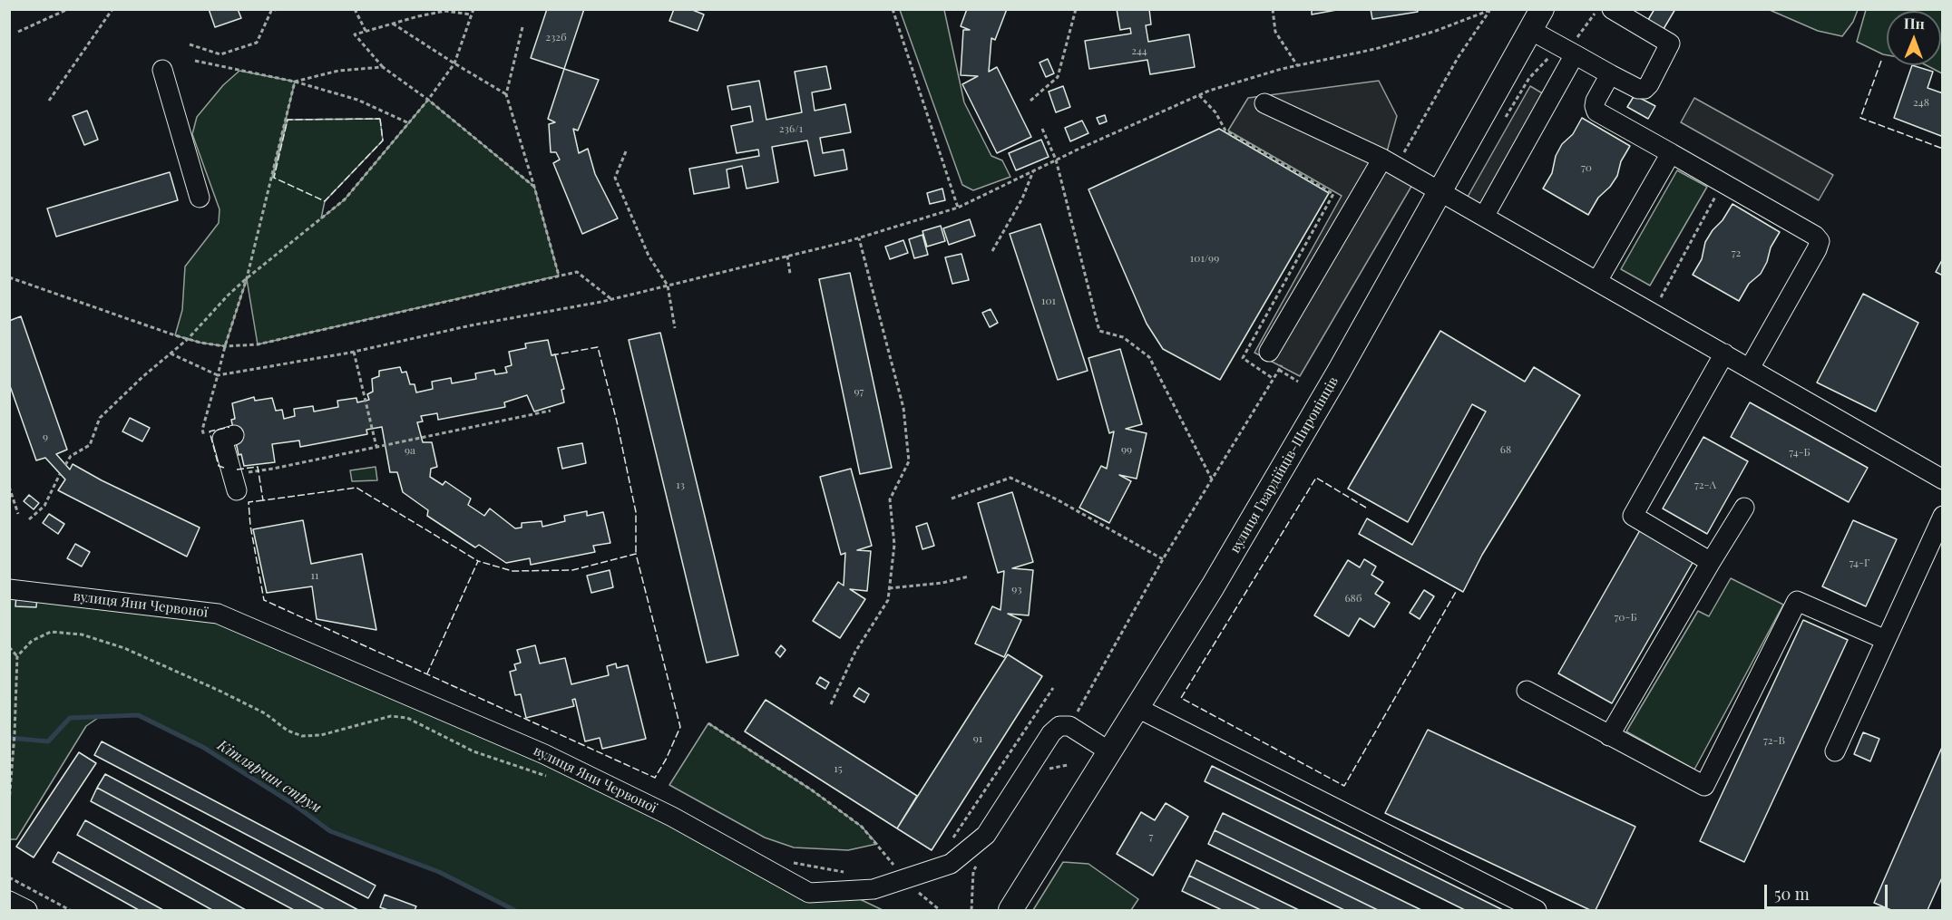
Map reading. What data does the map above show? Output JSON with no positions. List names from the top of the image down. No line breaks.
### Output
{"streets":{"main road":["вулиця Гвардійців-Широнінців"],"street":["вулиця Яни Червоної"]},"water":["Кітлярчин струм"],"house_numbers":["232б","244","248","236/1","70","72","101/99","101","97","9","99","68","9а","74-Б","13","72-А","74-Г","11","93","68б","70-Б","91","72-В","15","7"],"scale_bar":"50 m","north":"top"}
